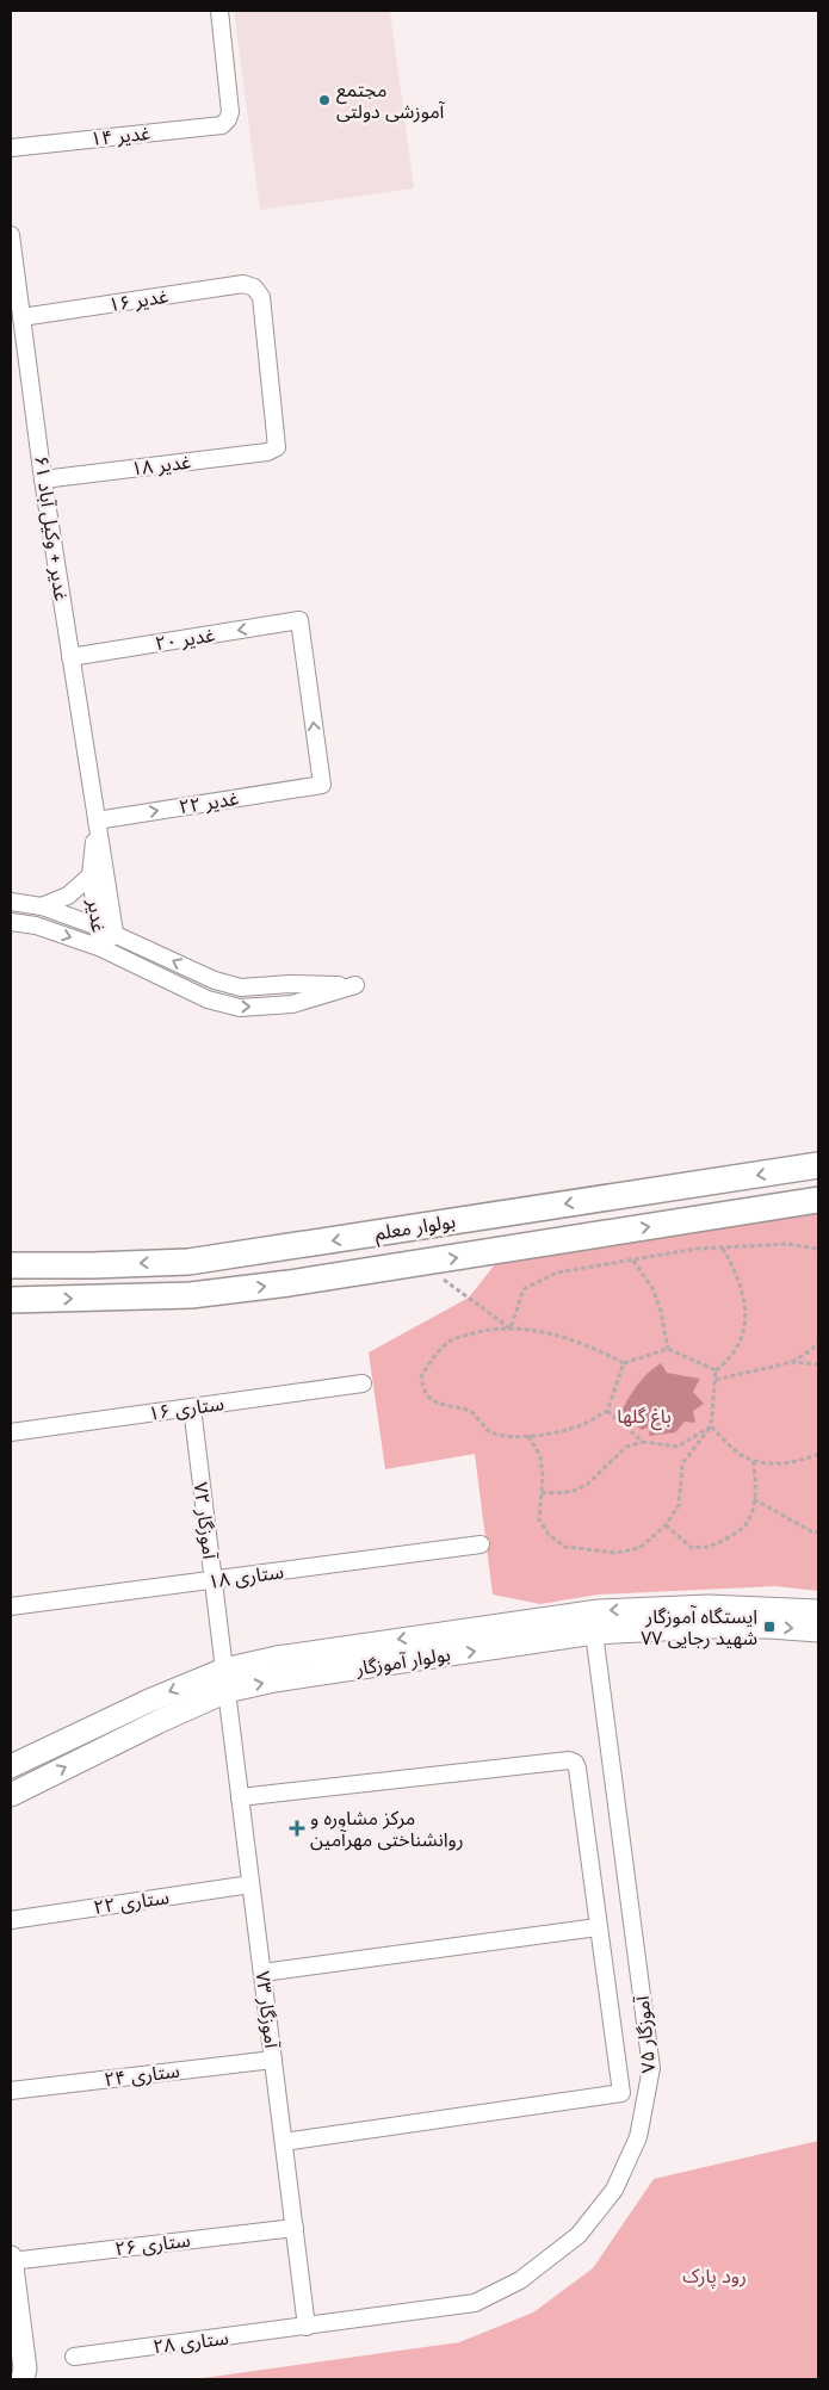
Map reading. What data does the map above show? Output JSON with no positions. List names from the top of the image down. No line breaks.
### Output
{"streets":{"main road":["بولوار معلم","بولوار آموزگار"],"street":["غدیر ۱۴","غدیر ۱۶","غدیر ۱۸","غدیر + وکیل آباد ۶۱","غدیر ۲۰","غدیر ۲۲","غدیر","ستاری ۱۶","۷۲ آموزگار","ستاری ۱۸","ستاری ۲۲","۷۳ آموزگار","آموزگار ۷۵","ستاری ۲۴","ستاری ۲۶","ستاری ۲۸"]},"crossings":[["غدیر ۱۶","غدیر ۱۸"],["غدیر ۱۶","غدیر + وکیل آباد ۶۱"],["غدیر ۱۸","غدیر + وکیل آباد ۶۱"],["غدیر + وکیل آباد ۶۱","غدیر ۲۰"],["غدیر + وکیل آباد ۶۱","غدیر ۲۲"],["غدیر + وکیل آباد ۶۱","غدیر"],["غدیر ۲۰","غدیر ۲۲"],["غدیر ۲۲","غدیر"],["ستاری ۱۶","۷۲ آموزگار"],["۷۲ آموزگار","ستاری ۱۸"],["۷۲ آموزگار","بولوار آموزگار"],["۷۲ آموزگار","۷۳ آموزگار"],["بولوار آموزگار","۷۳ آموزگار"],["بولوار آموزگار","آموزگار ۷۵"],["ستاری ۲۲","۷۳ آموزگار"],["۷۳ آموزگار","آموزگار ۷۵"],["۷۳ آموزگار","ستاری ۲۴"],["۷۳ آموزگار","ستاری ۲۶"],["۷۳ آموزگار","ستاری ۲۸"],["آموزگار ۷۵","ستاری ۲۸"]],"one_way":["غدیر ۲۲"],"parks":["باغ گلها","رود پارک"],"places":{"other":["مجتمع آموزشی دولتی"],"transit":["ایستگاه آموزگار شهید رجایی ۷۷"],"health":["مرکز مشاوره و روانشناختی مهرآمین"]}}
